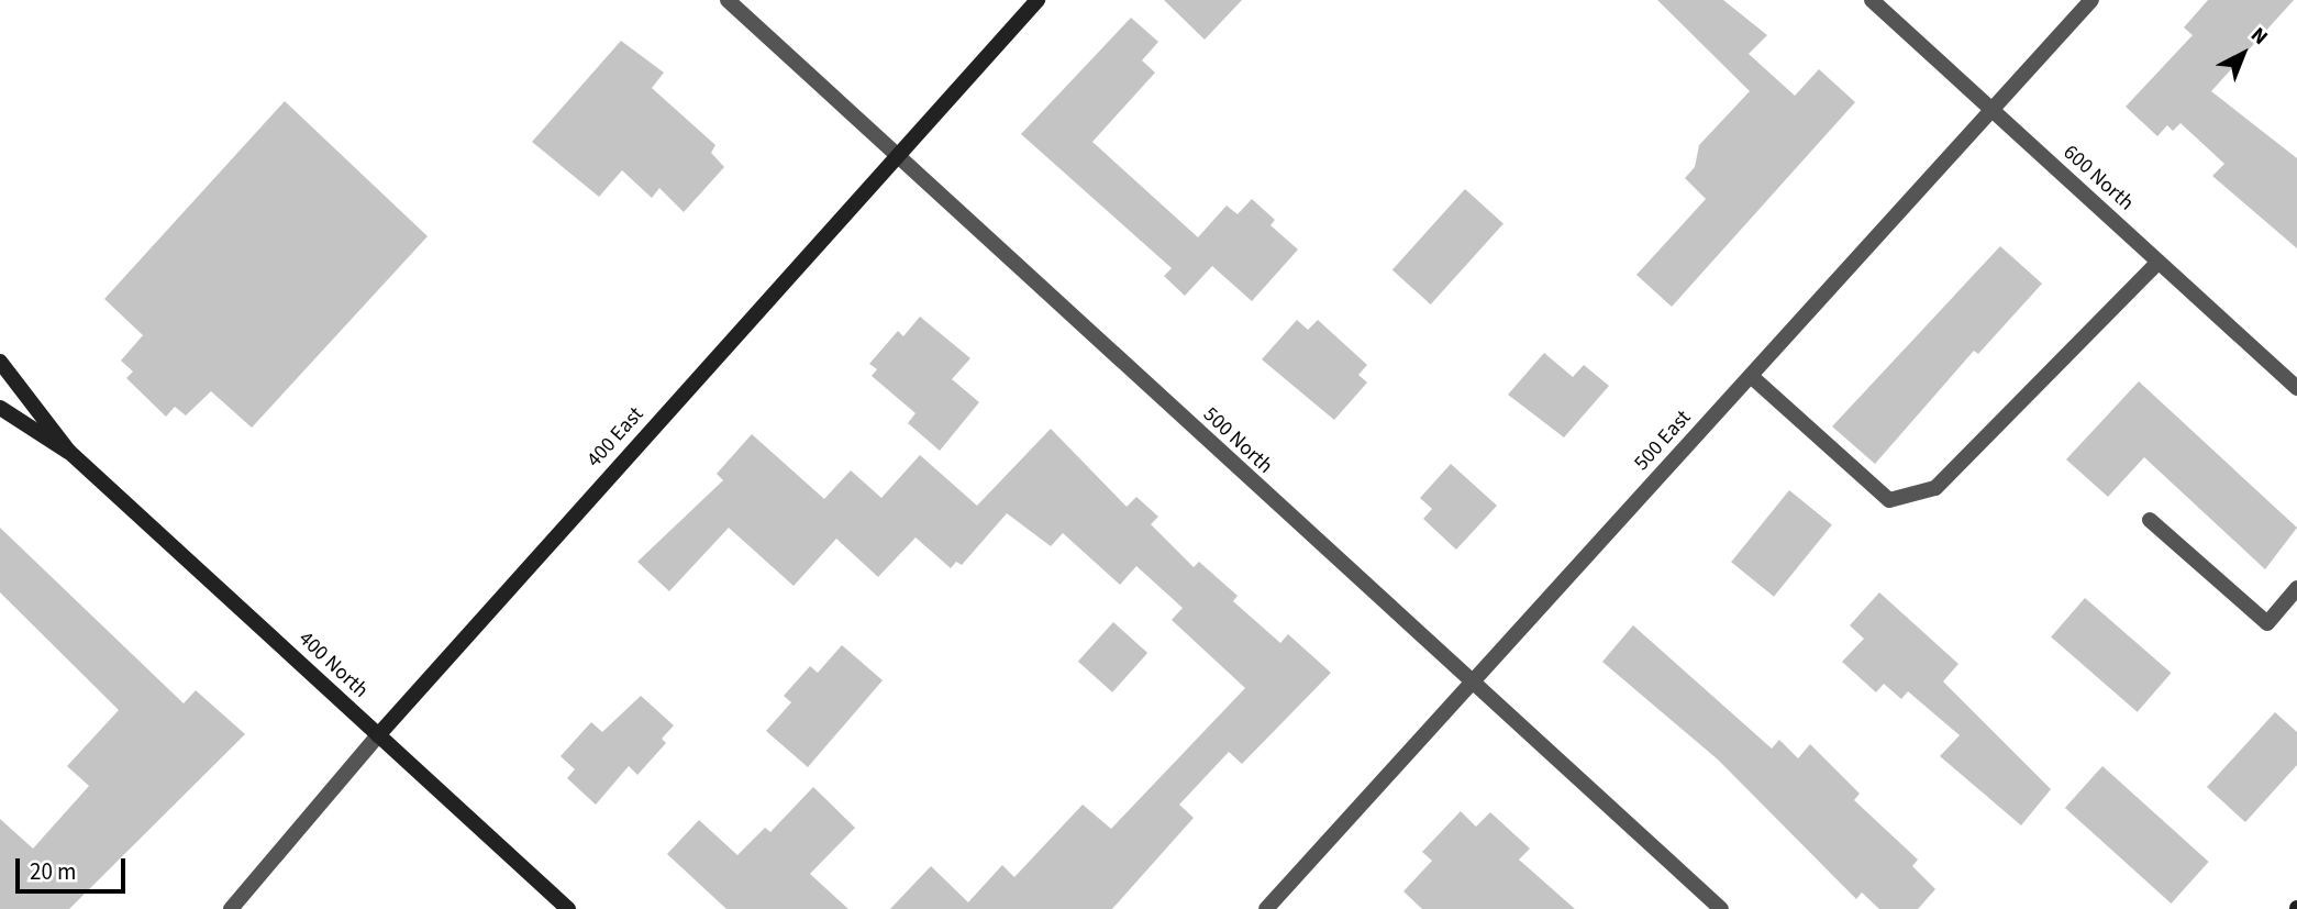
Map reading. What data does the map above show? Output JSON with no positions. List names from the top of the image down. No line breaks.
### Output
{"streets":{"street":["600 North","400 East","500 North","500 East","400 North"]},"crossings":[["600 North","500 East"],["400 East","500 North"],["400 East","400 North"],["500 North","500 East"]],"scale_bar":"20 m","north":"top right"}
